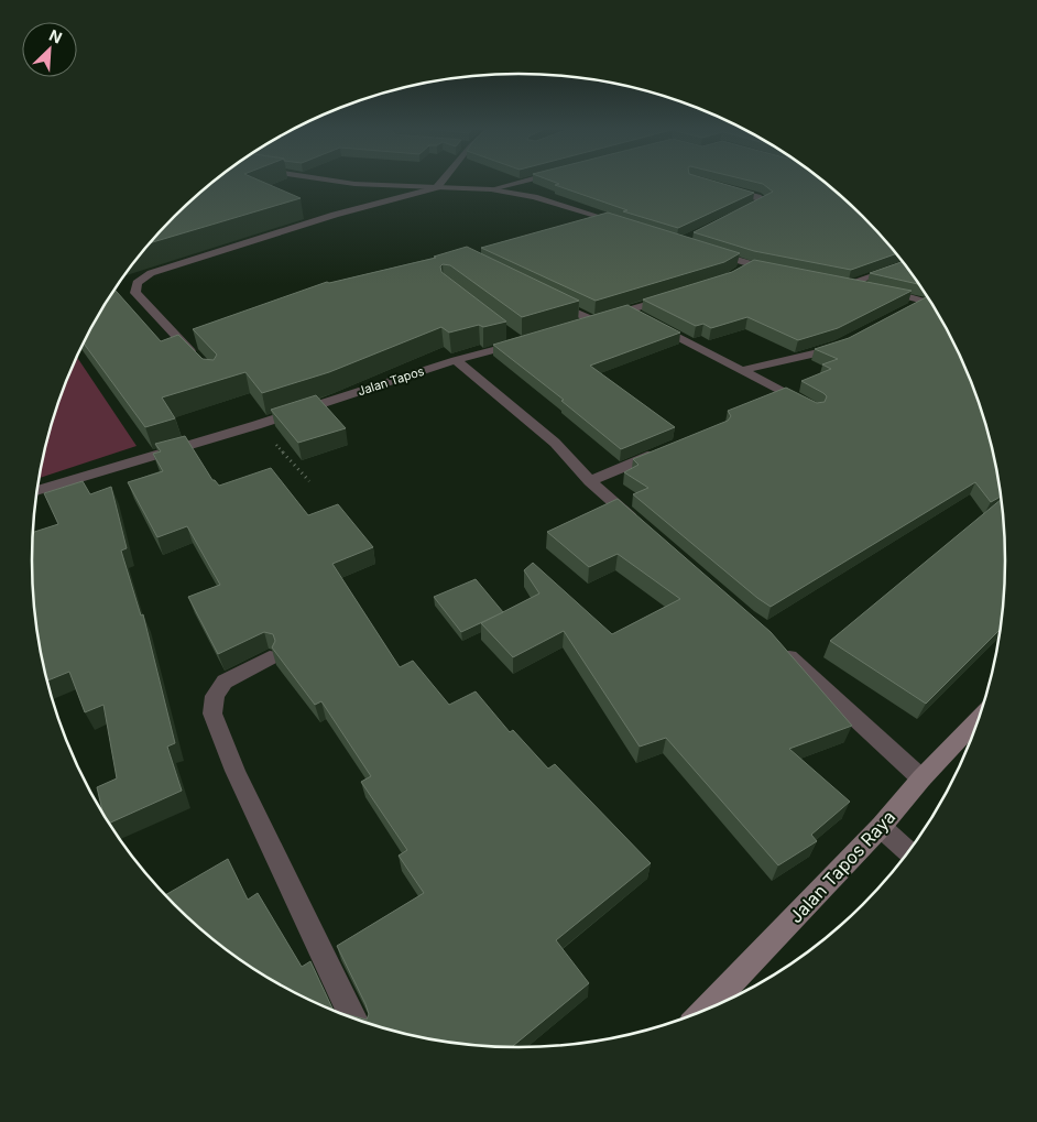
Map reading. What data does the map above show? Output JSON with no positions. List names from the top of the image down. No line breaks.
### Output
{"streets":{"main road":["Jalan Tapos Raya"],"street":["Jalan Tapos"]},"north":"top right"}
